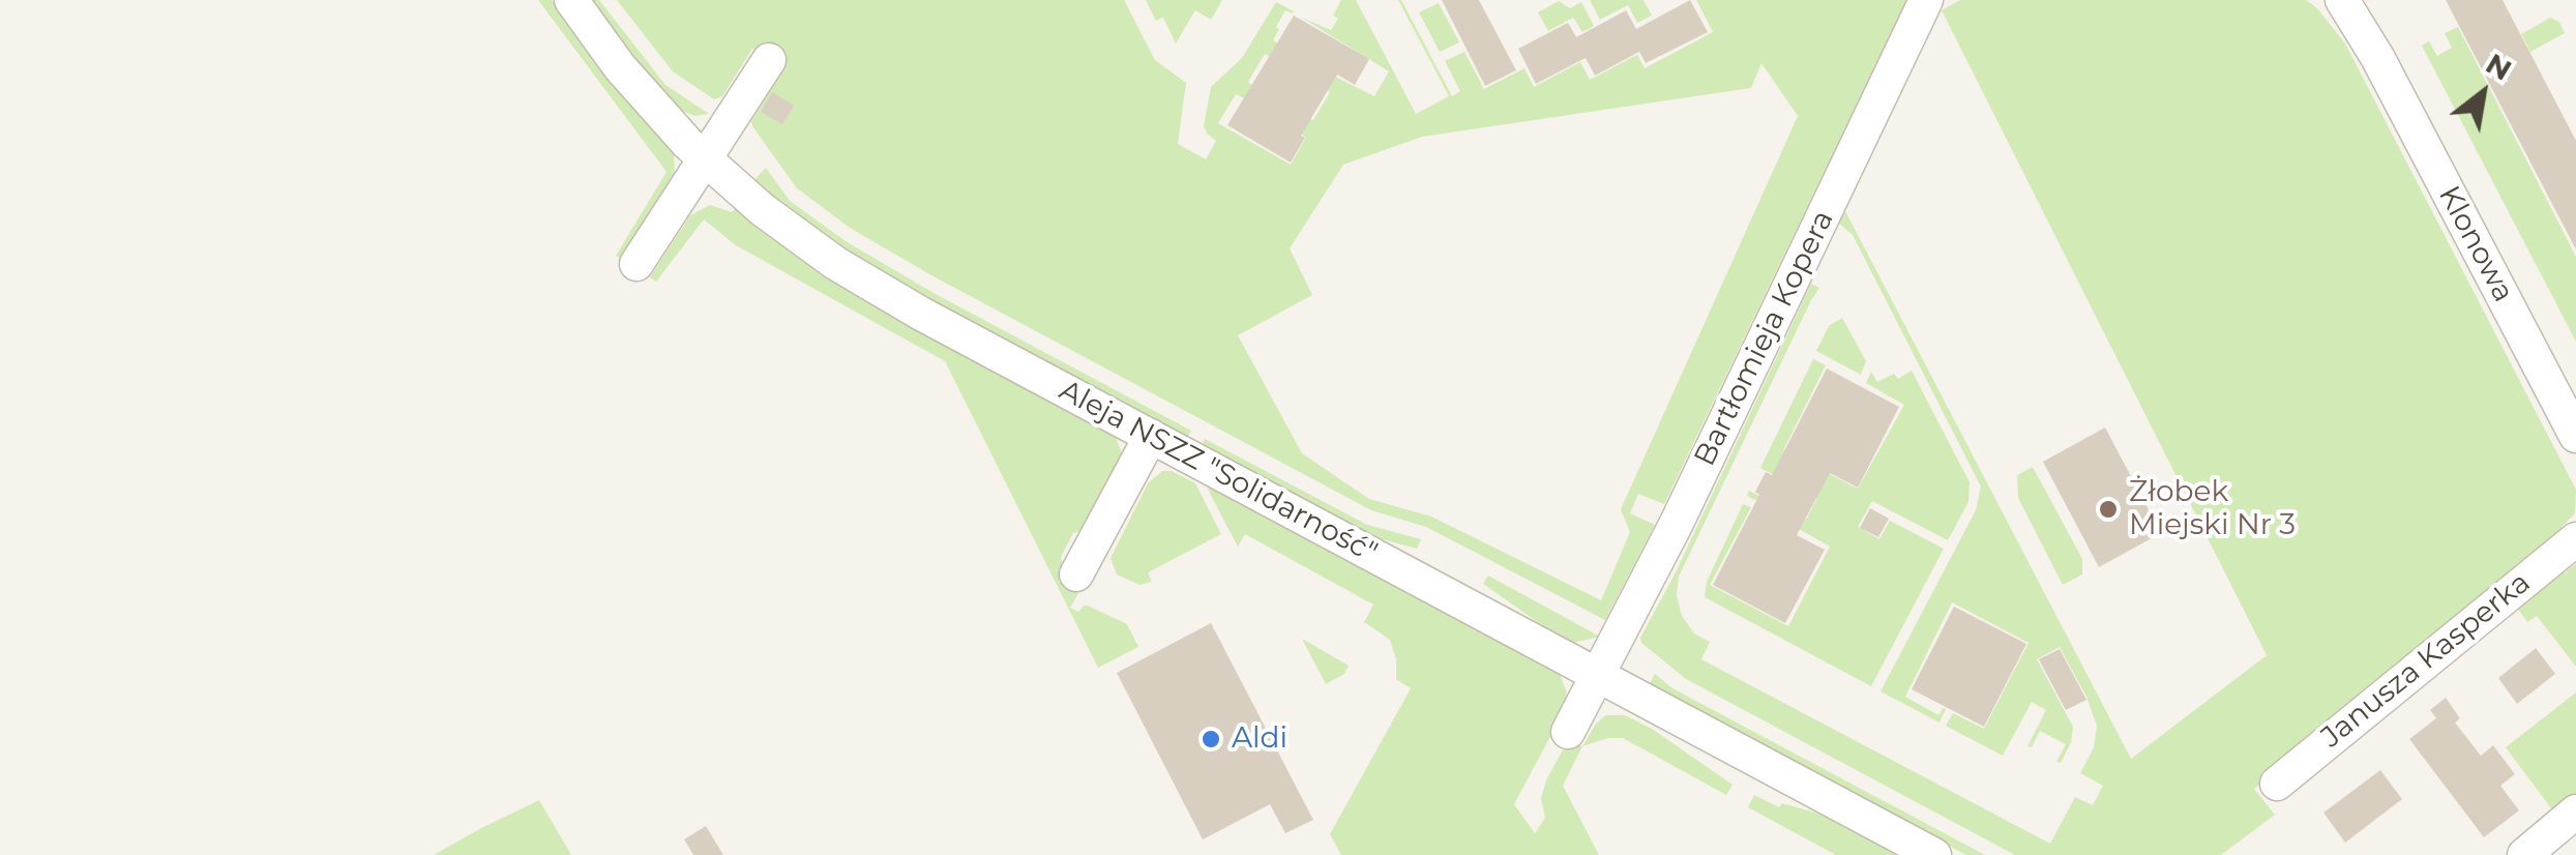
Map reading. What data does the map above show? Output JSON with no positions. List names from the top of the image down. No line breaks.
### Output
{"streets":{"street":["Klonowa","Bartłomieja Kopera","Aleja NSZZ \"Solidarność\"","Janusza Kasperka"]},"crossings":[["Bartłomieja Kopera","Aleja NSZZ \"Solidarność\""]],"places":["Żłobek Miejski Nr 3","Aldi"],"north":"top right"}
